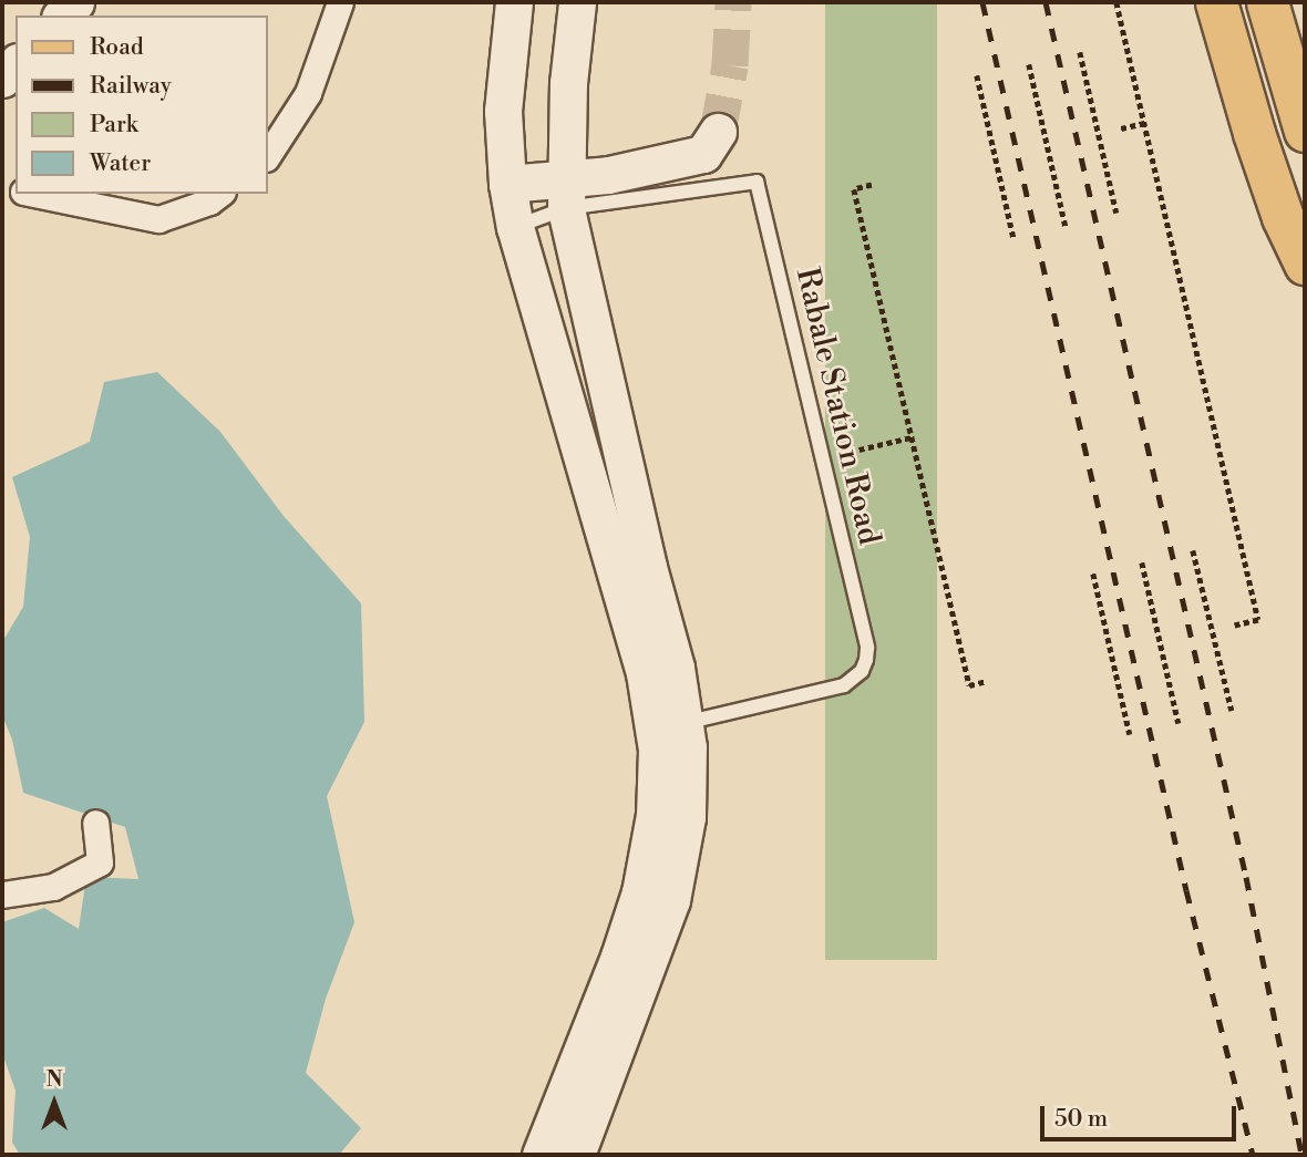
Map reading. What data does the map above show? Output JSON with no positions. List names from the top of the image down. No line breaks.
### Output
{"streets":{"lane":["Rabale Station Road"]},"legend":["Road","Railway","Park","Water"],"scale_bar":"50 m","north":"top"}
